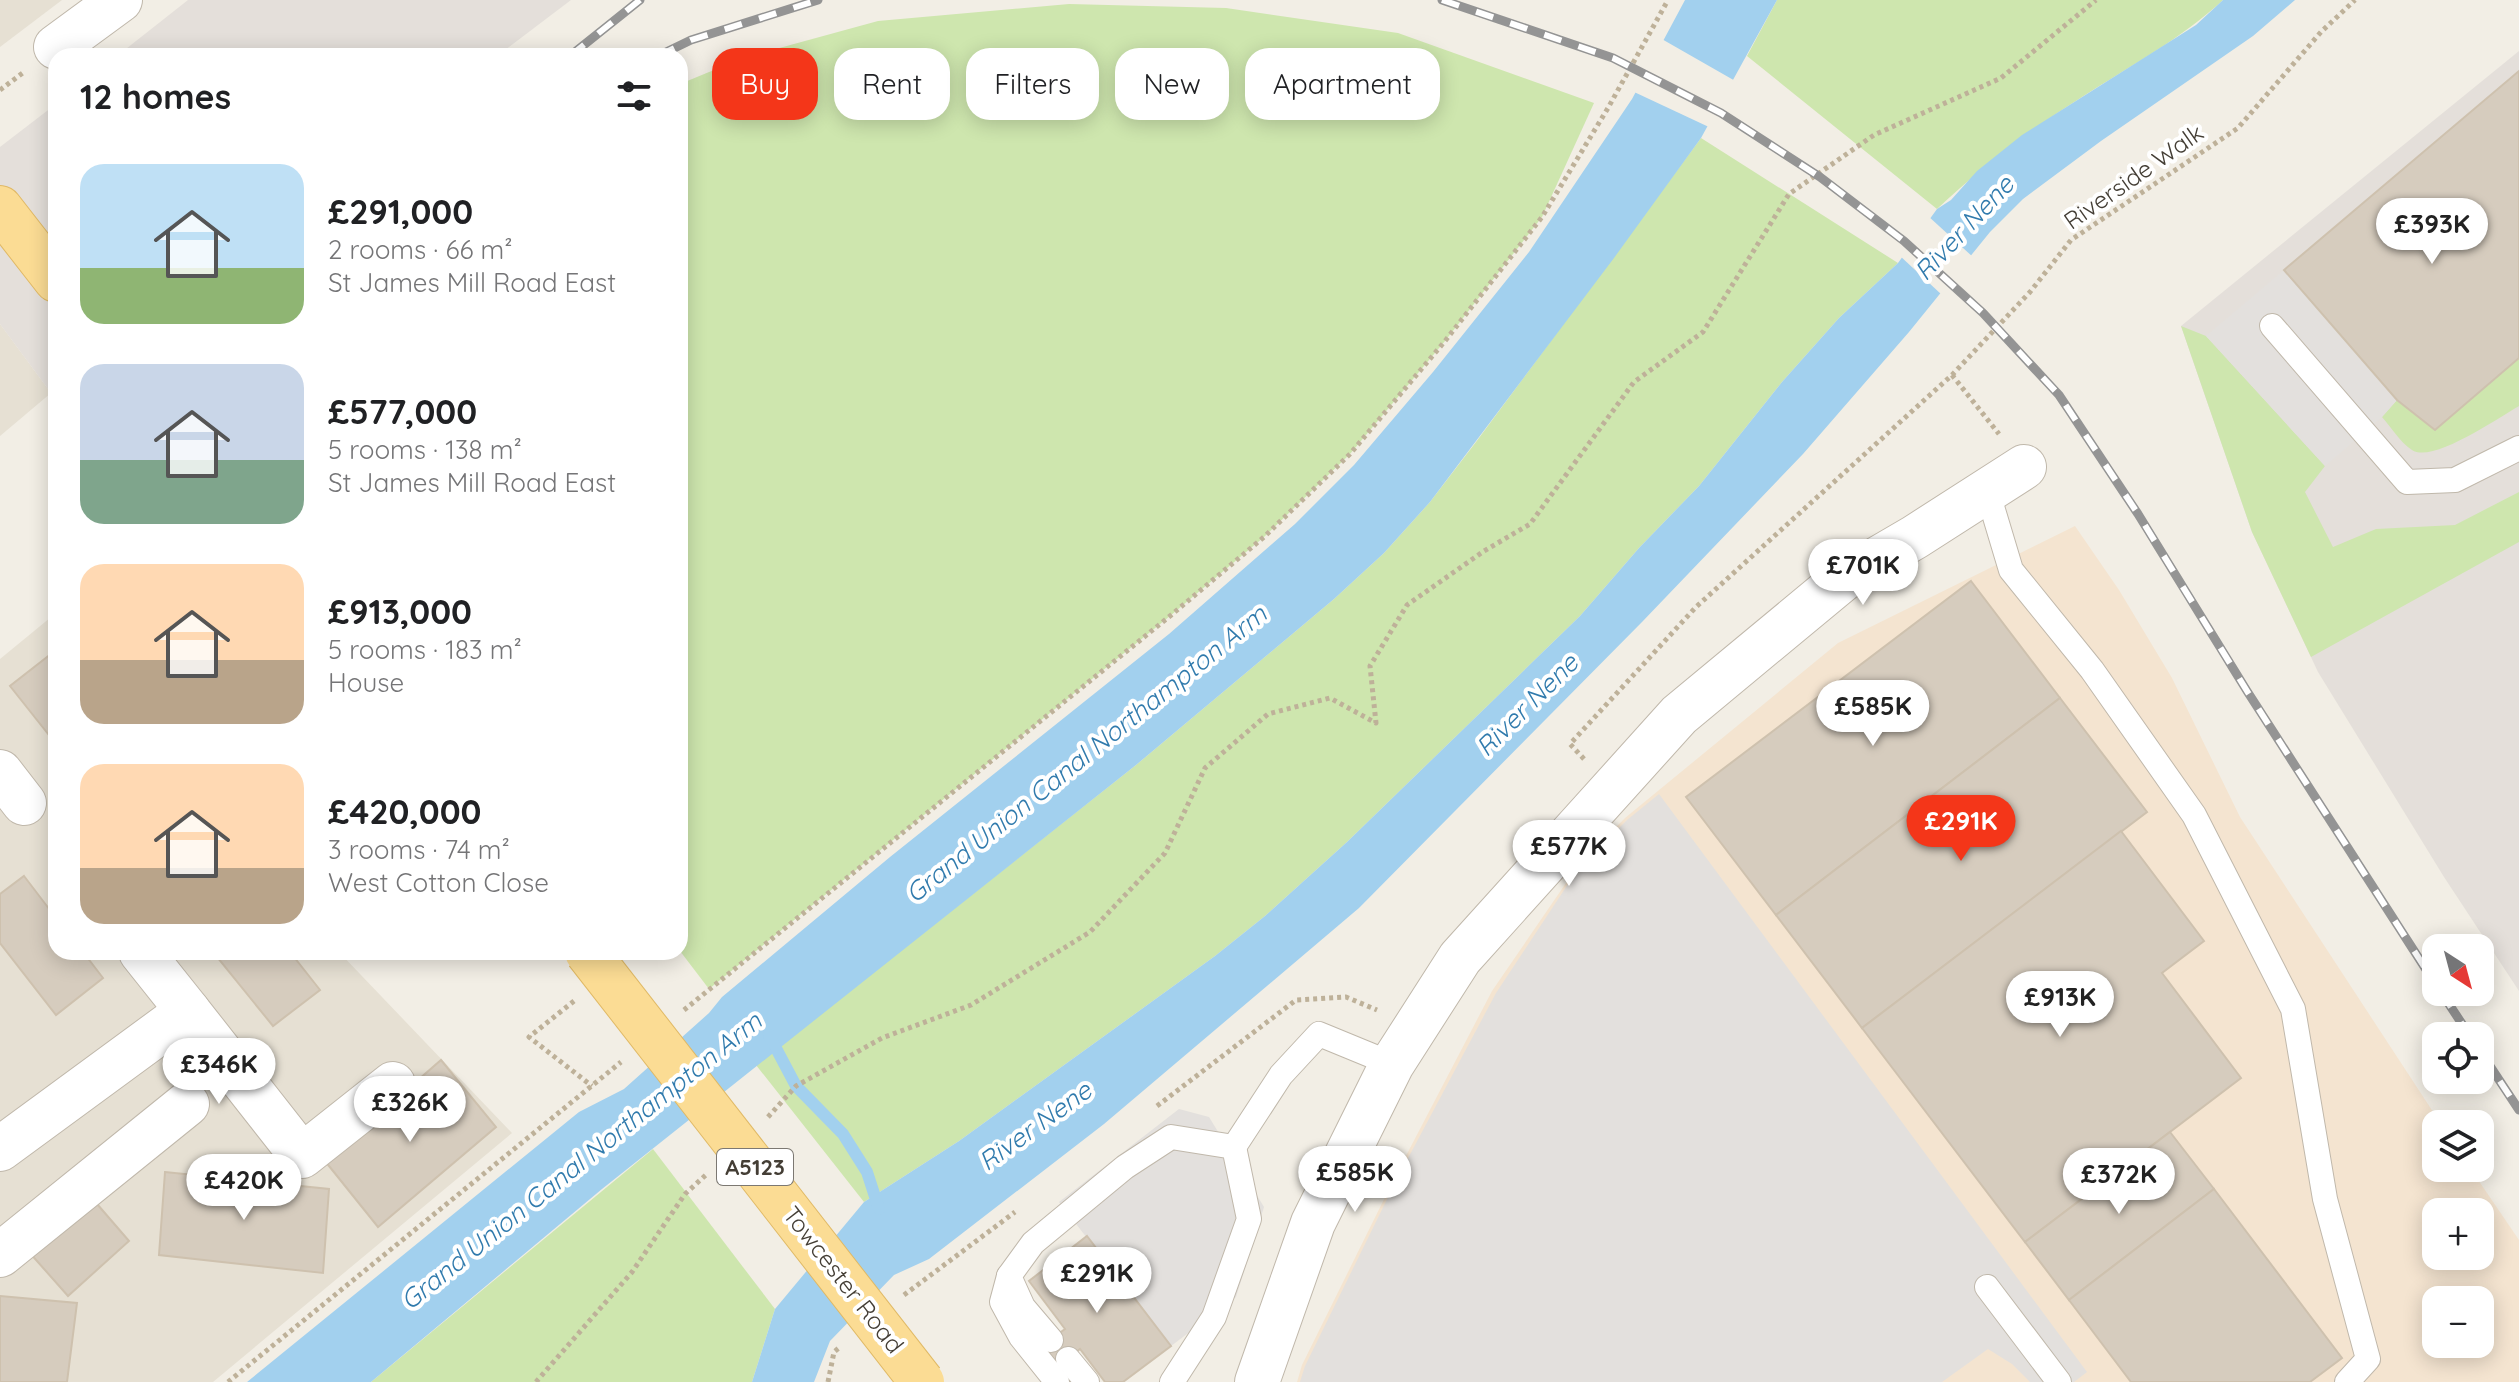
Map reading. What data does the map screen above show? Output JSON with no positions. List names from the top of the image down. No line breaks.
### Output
{"streets":{"main road":["A5123","Towcester Road"],"path":["Riverside Walk"]},"water":["River Nene","Grand Union Canal Northampton Arm"],"north":"bottom right","page":{"chip":["Buy","Rent","Filters","New","Apartment"],"heading":"12 homes","list":[{"name":"£291,000","note":"2 rooms · 66 m² · St James Mill Road East"},{"name":"£577,000","note":"5 rooms · 138 m² · St James Mill Road East"},{"name":"£913,000","note":"5 rooms · 183 m² · House"},{"name":"£420,000","note":"3 rooms · 74 m² · West Cotton Close"}],"price":["£393K","£701K","£585K","£291K","£577K","£913K","£346K","£326K","£585K","£372K","£420K","£291K"],"map_buttons":["+","−"]}}
